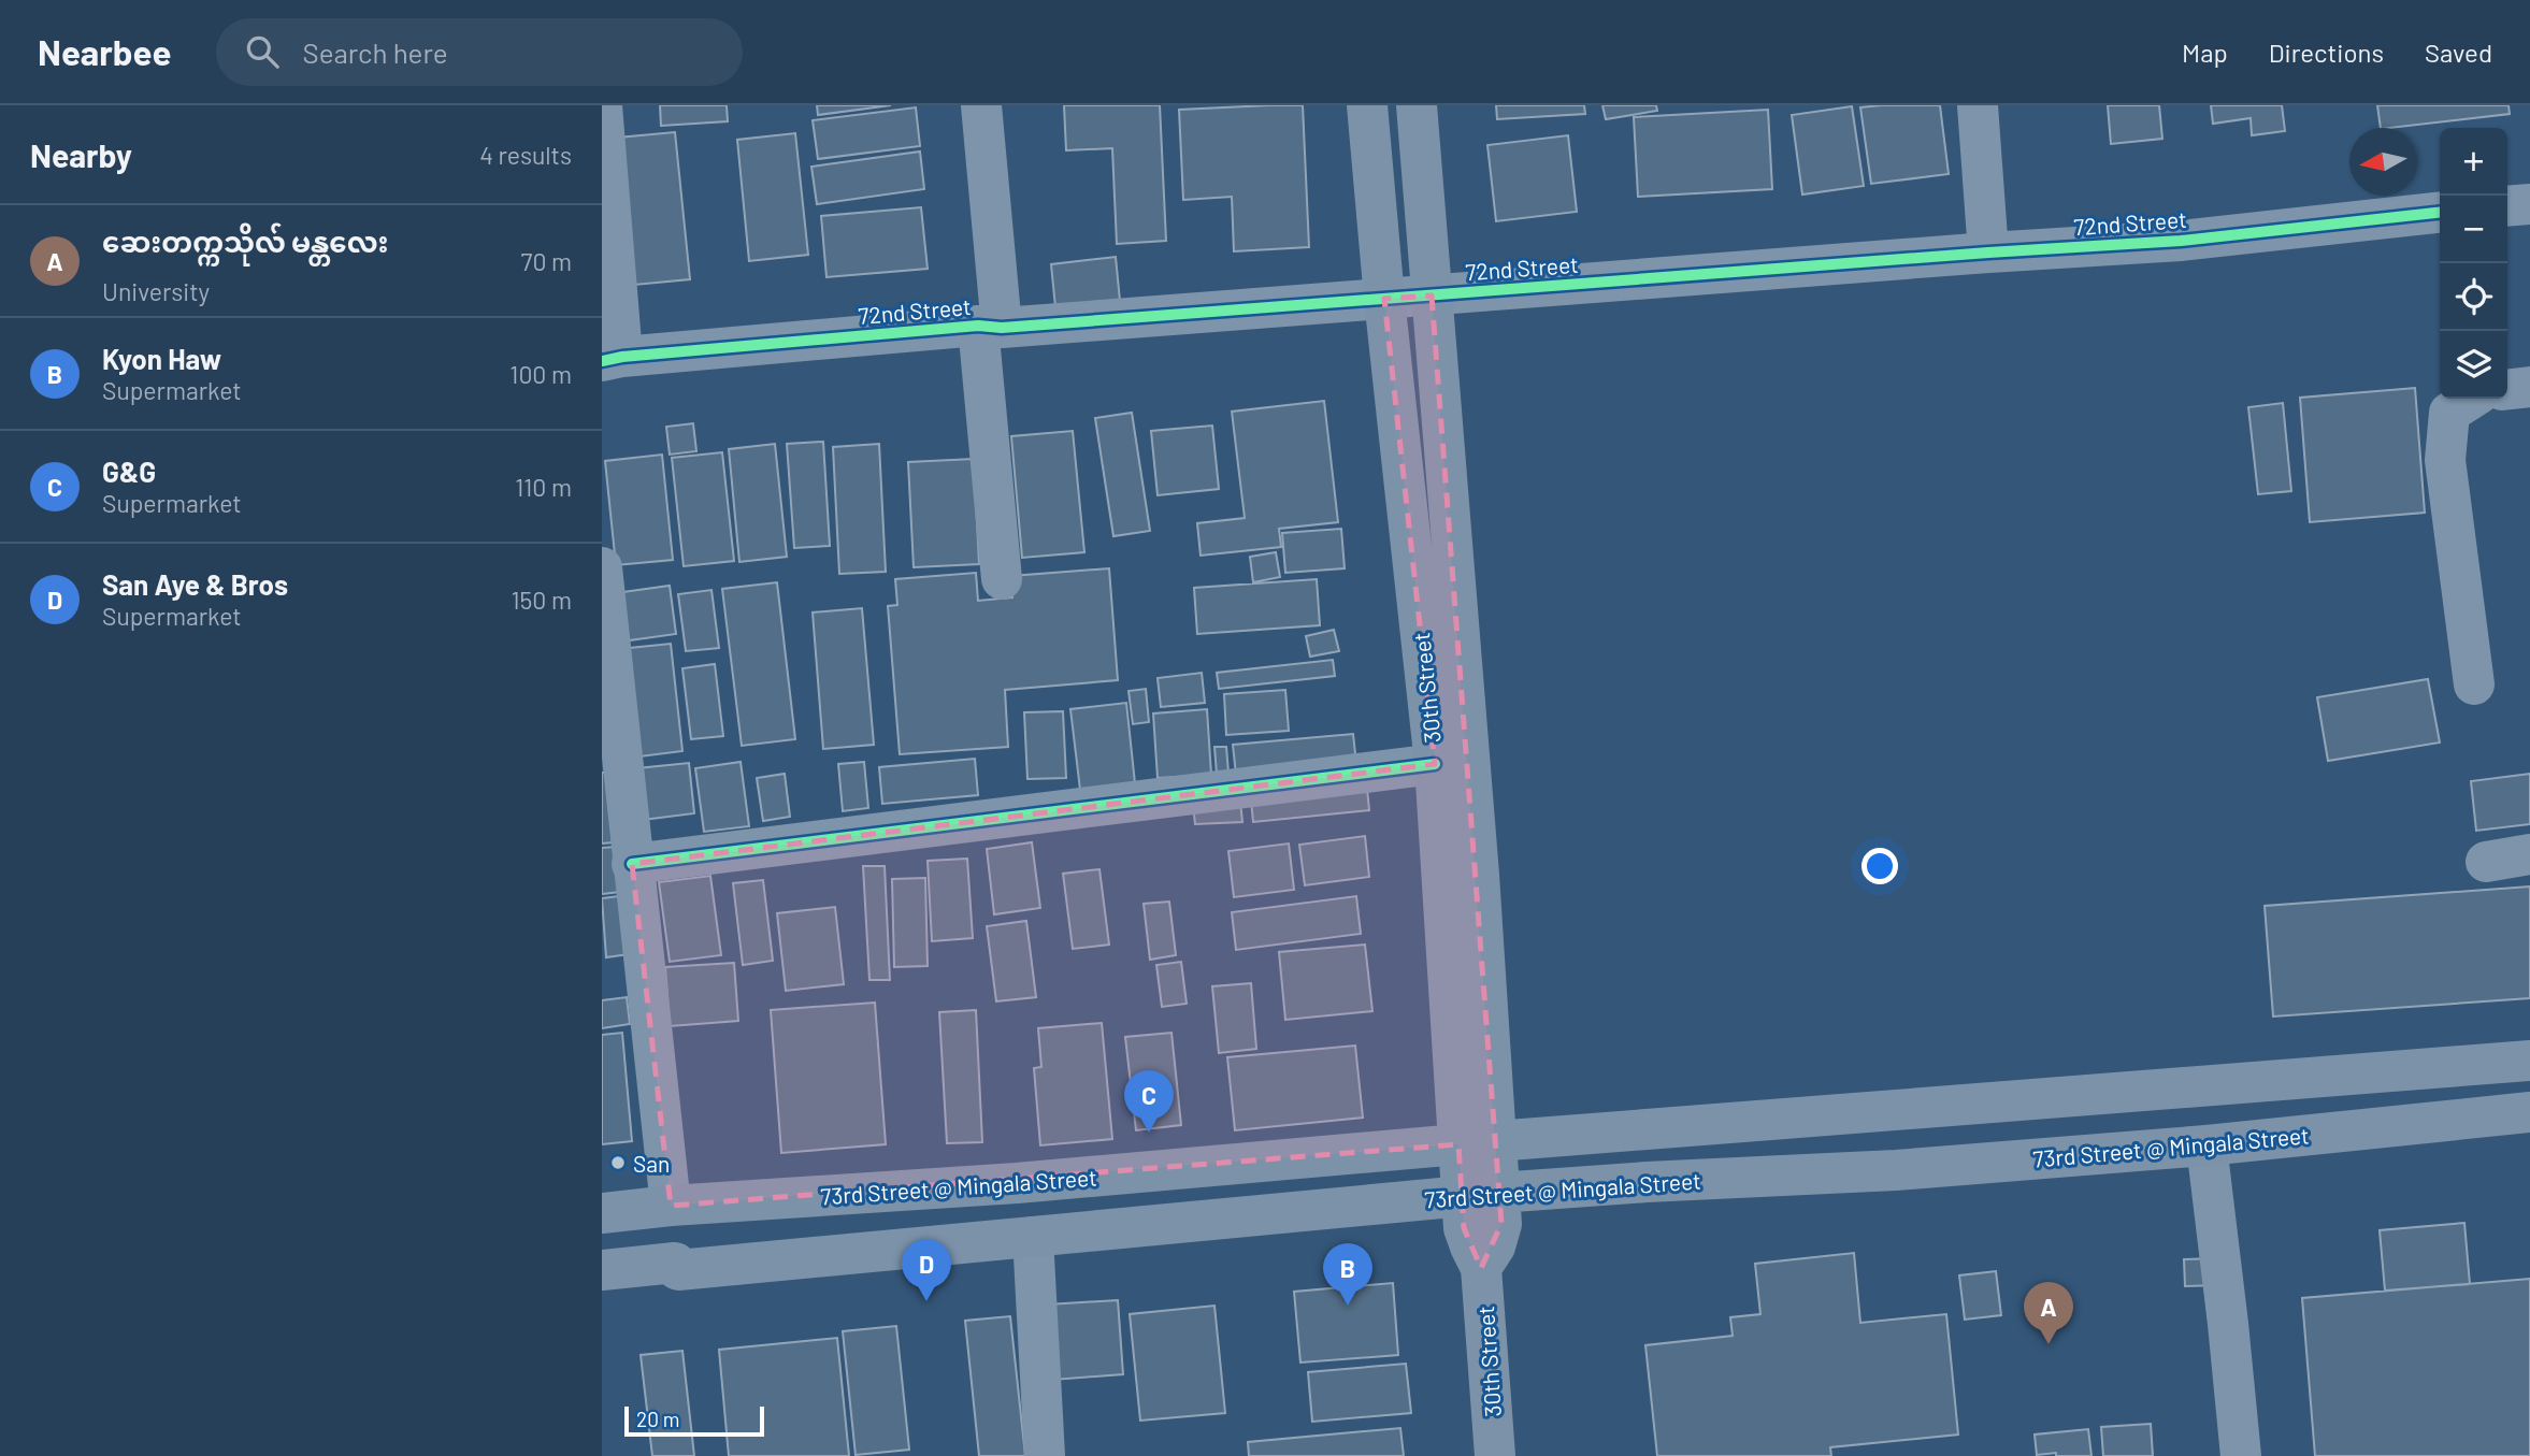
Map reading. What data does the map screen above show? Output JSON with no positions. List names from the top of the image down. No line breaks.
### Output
{"streets":{"main road":["30th Street","73rd Street @ Mingala Street"],"street":["72nd Street"]},"crossings":[["72nd Street","30th Street"],["30th Street","73rd Street @ Mingala Street"]],"places":["San"],"scale_bar":"20 m","north":"left","page":{"header":"Nearbee","search":"Search here","nav":["Map","Directions","Saved"],"heading":["Nearby","4 results"],"map_buttons":["+","−"],"list":[{"mark":"A","name":"ဆေးတက္ကသိုလ် မန္တလေး","note":"University","value":"70 m"},{"mark":"B","name":"Kyon Haw","note":"Supermarket","value":"100 m"},{"mark":"C","name":"G&G","note":"Supermarket","value":"110 m"},{"mark":"D","name":"San Aye & Bros","note":"Supermarket","value":"150 m"}],"pins":["C","D","B","A"],"scale":"20 m"}}
